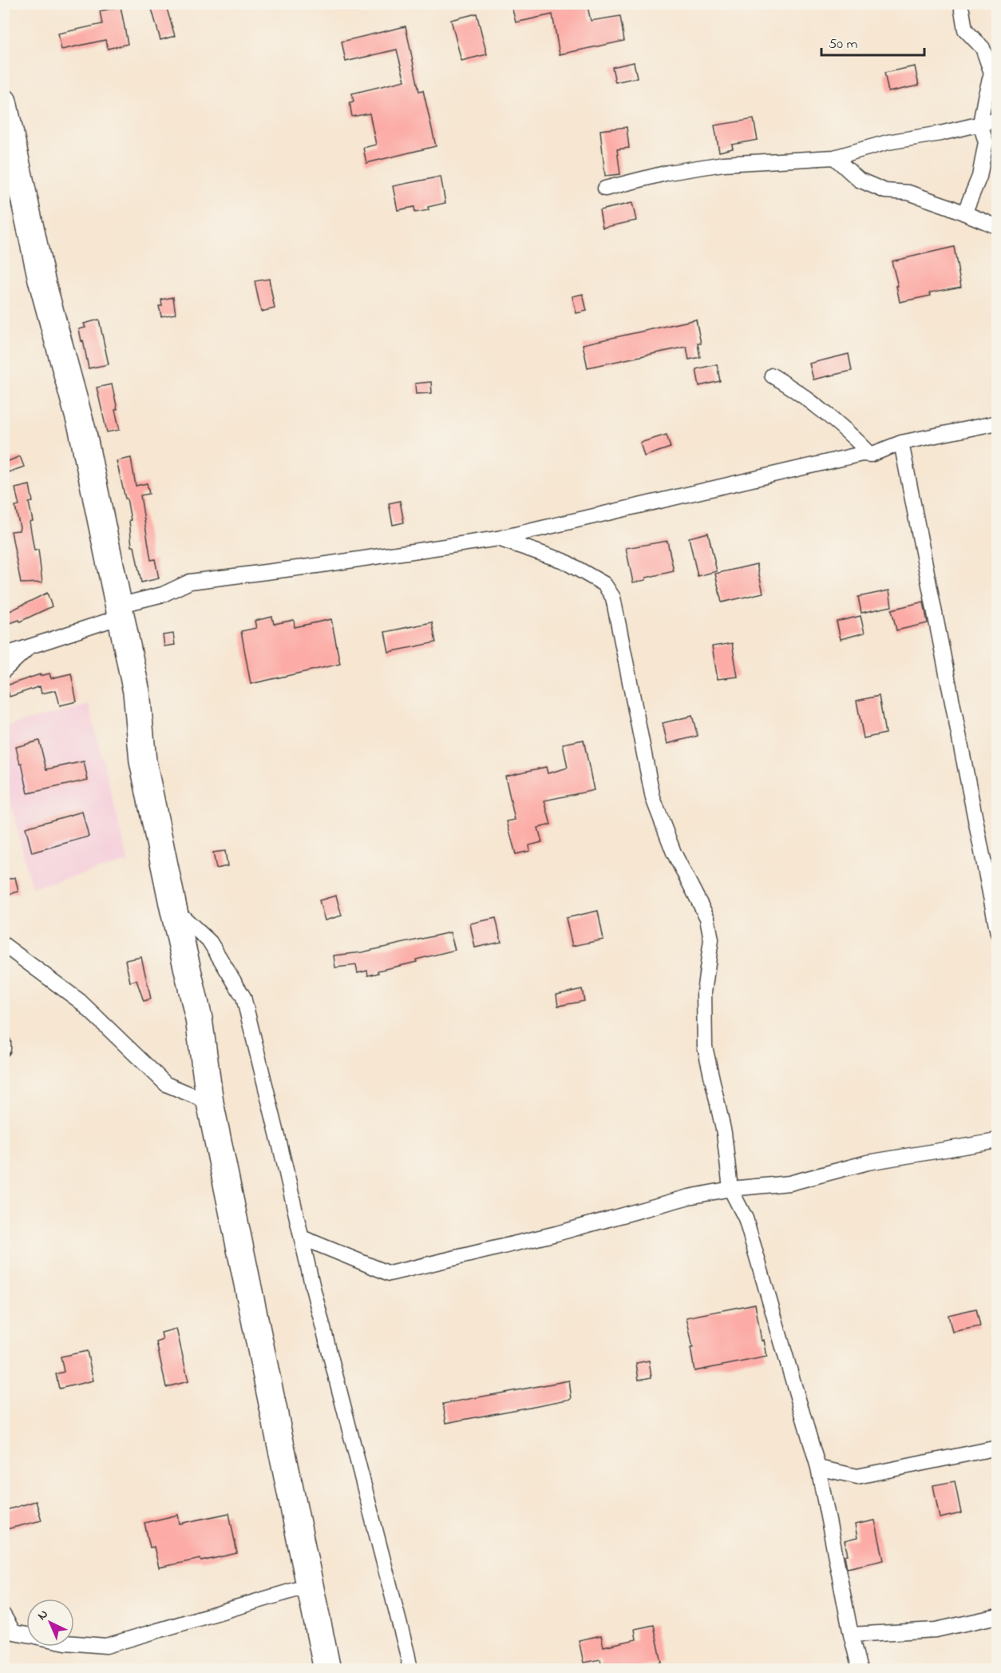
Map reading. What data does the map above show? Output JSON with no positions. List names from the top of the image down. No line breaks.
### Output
{"scale_bar":"50 m","north":"top left"}
